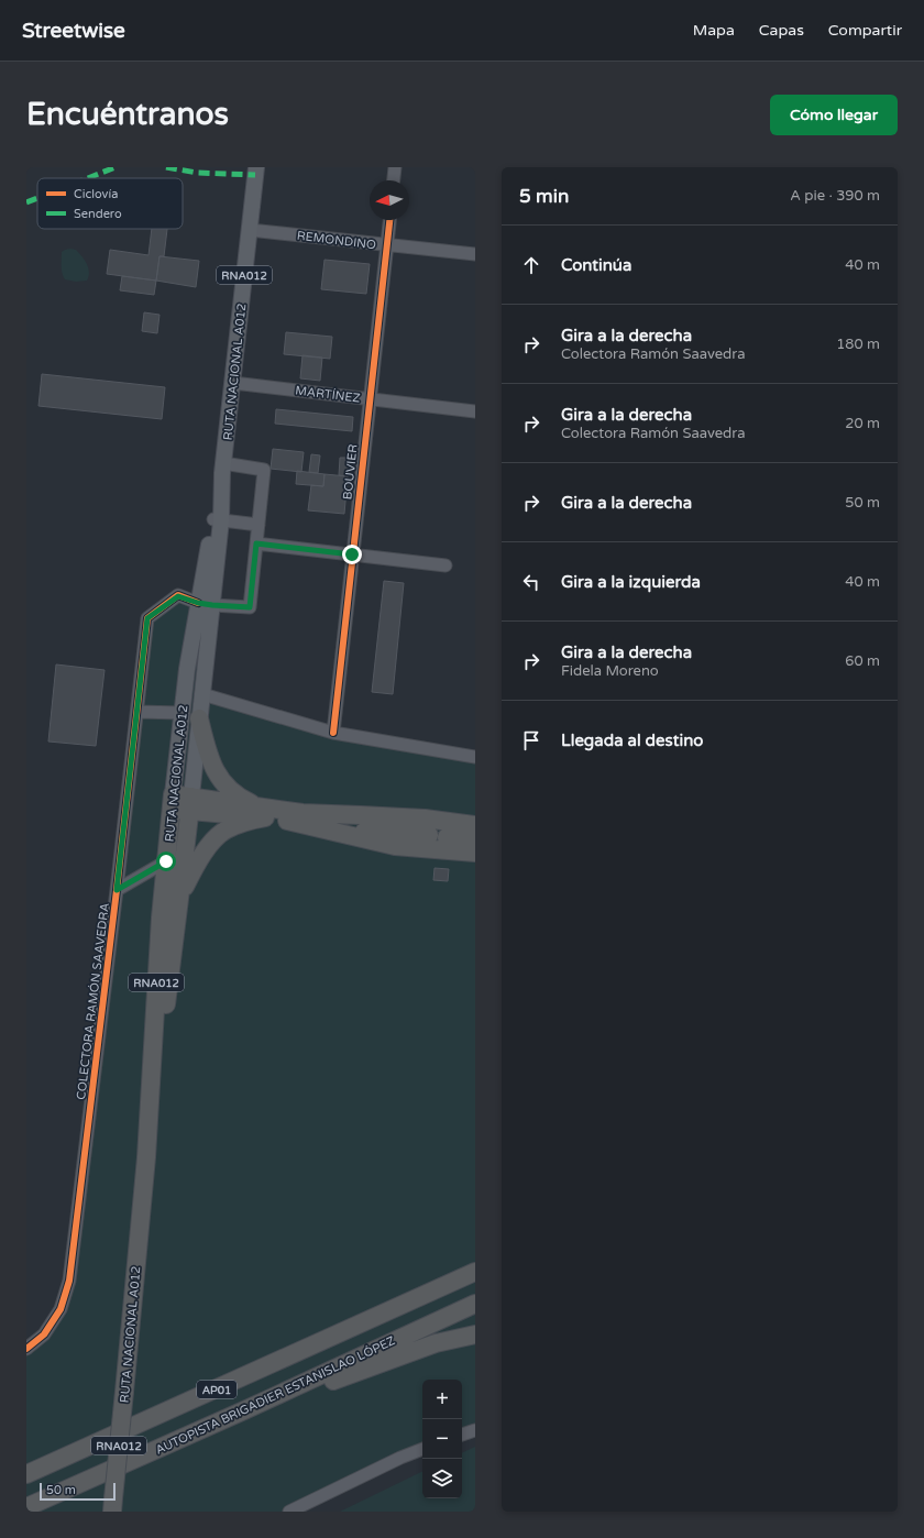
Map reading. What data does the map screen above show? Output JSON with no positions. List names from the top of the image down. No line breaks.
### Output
{"streets":{"highway":["RNA012","RUTA NACIONAL A012","AP01","AUTOPISTA BRIGADIER ESTANISLAO LÓPEZ"],"street":["REMONDINO","MARTÍNEZ","BOUVIER","COLECTORA RAMÓN SAAVEDRA"]},"crossings":[["REMONDINO","RUTA NACIONAL A012"],["REMONDINO","BOUVIER"],["RNA012","RUTA NACIONAL A012"],["RUTA NACIONAL A012","MARTÍNEZ"],["RUTA NACIONAL A012","COLECTORA RAMÓN SAAVEDRA"],["MARTÍNEZ","BOUVIER"]],"legend":["Ciclovía","Sendero"],"scale_bar":"50 m","north":"left","page":{"header":"Streetwise","nav":["Mapa","Capas","Compartir"],"buttons":"Cómo llegar","title":"Encuéntranos","heading":["5 min","A pie · 390 m"],"list":[["Continúa","40 m"],["Gira a la derecha","Colectora Ramón Saavedra","180 m"],["Gira a la derecha","Colectora Ramón Saavedra","20 m"],["Gira a la derecha","50 m"],["Gira a la izquierda","40 m"],["Gira a la derecha","Fidela Moreno","60 m"],"Llegada al destino"],"map_buttons":["+","−"],"scale":"50 m"}}
